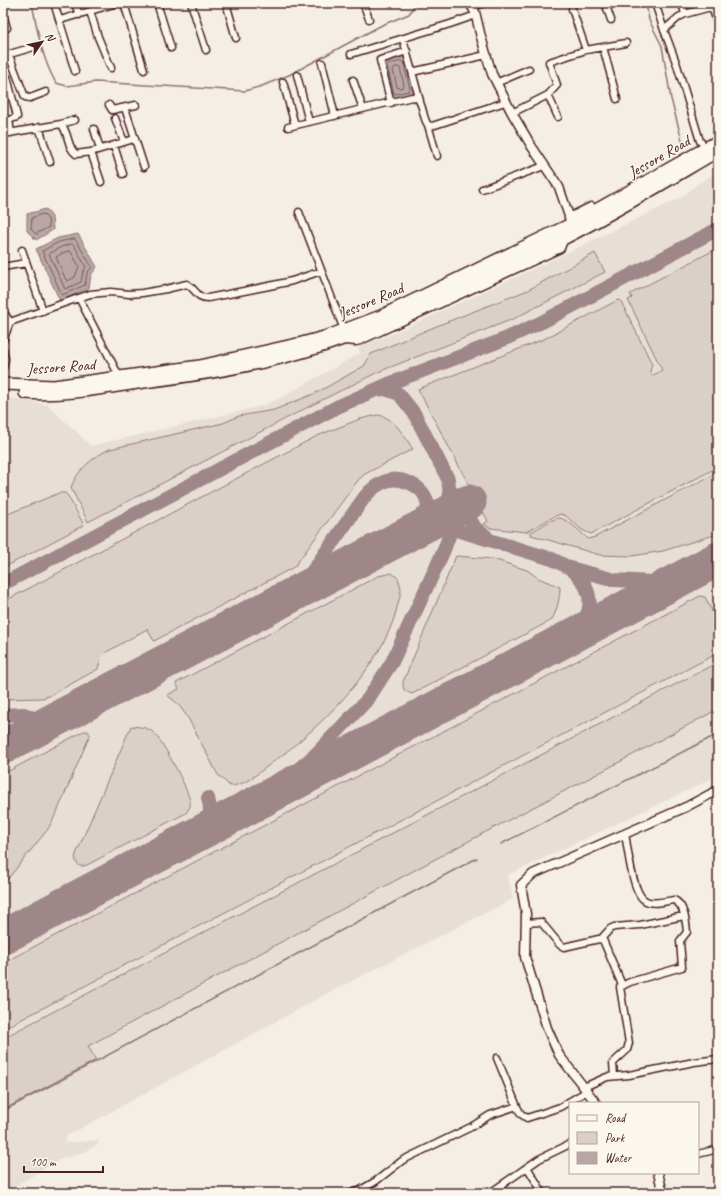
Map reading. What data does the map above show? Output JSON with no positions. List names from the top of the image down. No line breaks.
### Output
{"streets":{"highway":["Jessore Road"]},"legend":["Road","Park","Water"],"scale_bar":"100 m","north":"top right"}
